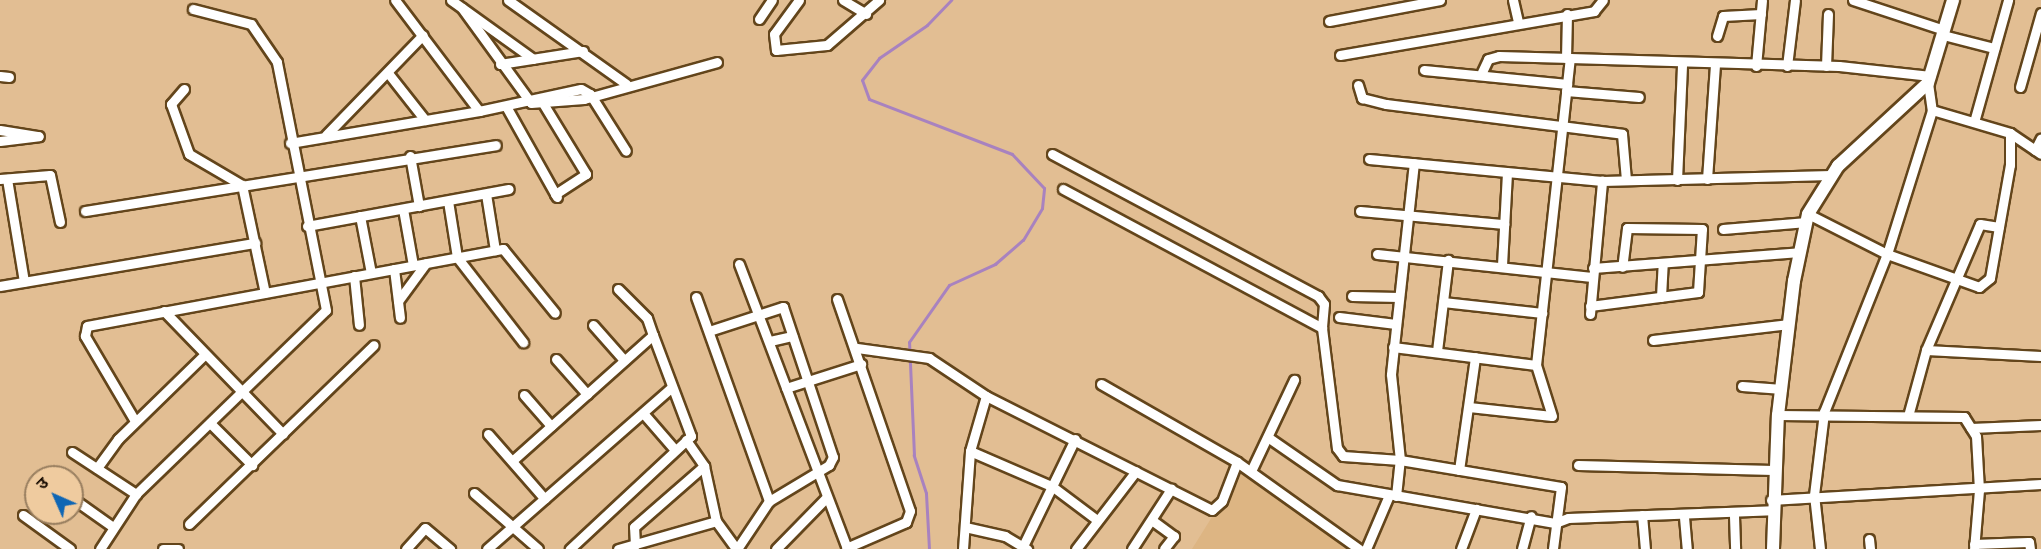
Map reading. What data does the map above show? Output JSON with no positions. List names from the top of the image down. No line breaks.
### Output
{"north":"top left"}
